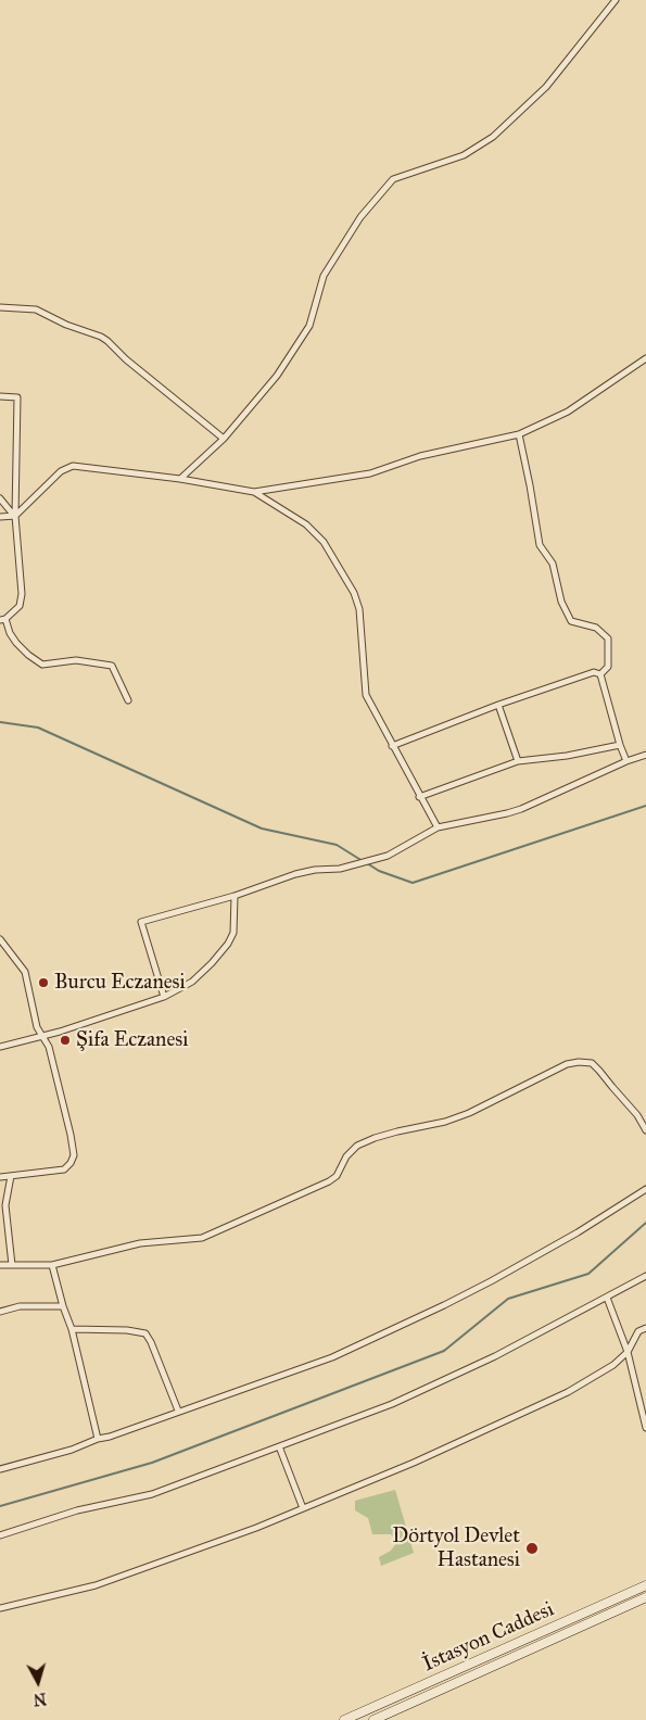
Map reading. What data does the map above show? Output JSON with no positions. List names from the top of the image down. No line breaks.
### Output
{"streets":{"main road":["İstasyon Caddesi"]},"places":["Burcu Eczanesi","Şifa Eczanesi","Dörtyol Devlet Hastanesi"],"north":"bottom"}
